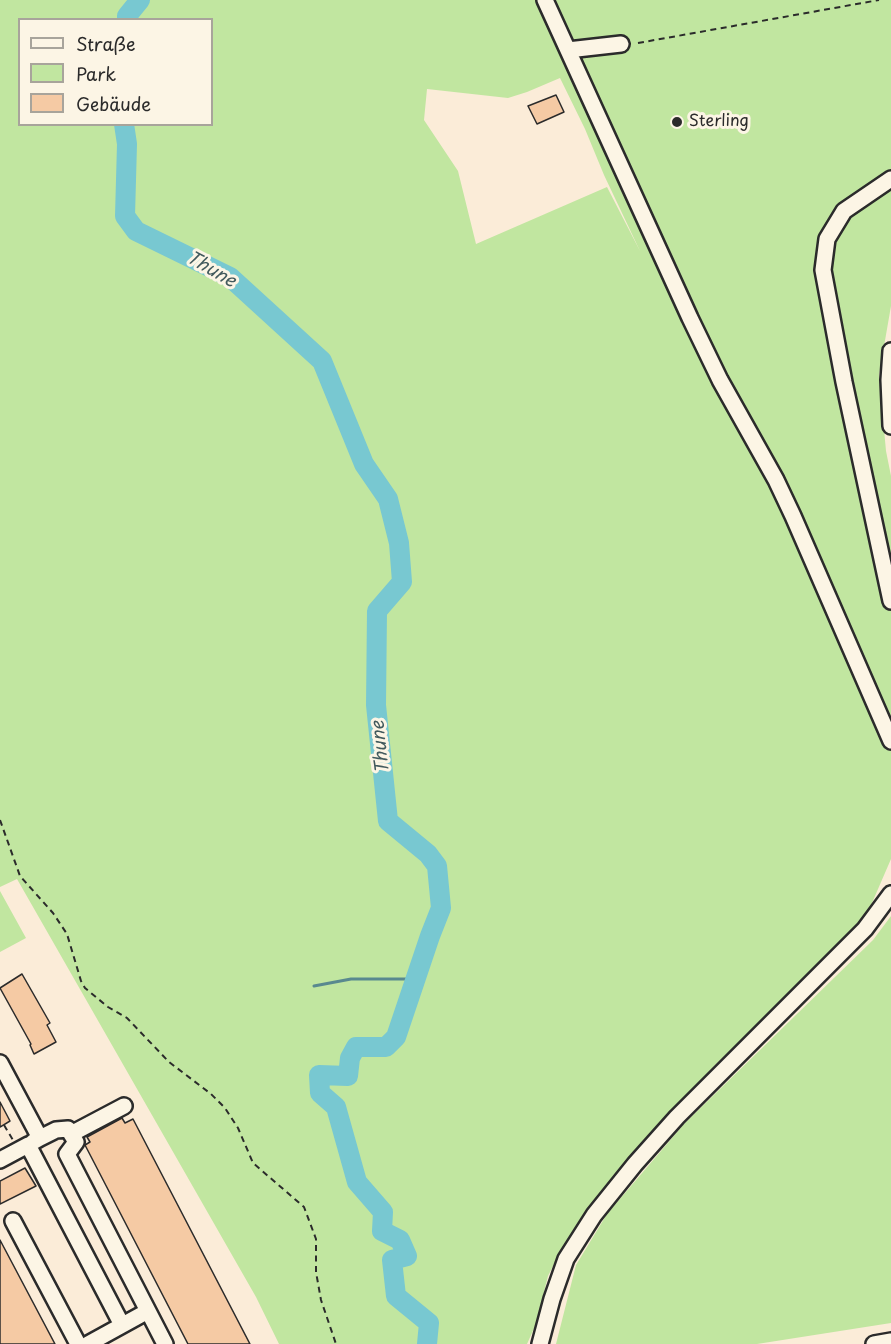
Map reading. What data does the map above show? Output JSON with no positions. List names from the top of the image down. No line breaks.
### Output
{"water":["Thune"],"places":["Sterling"],"legend":["Straße","Park","Gebäude"]}
